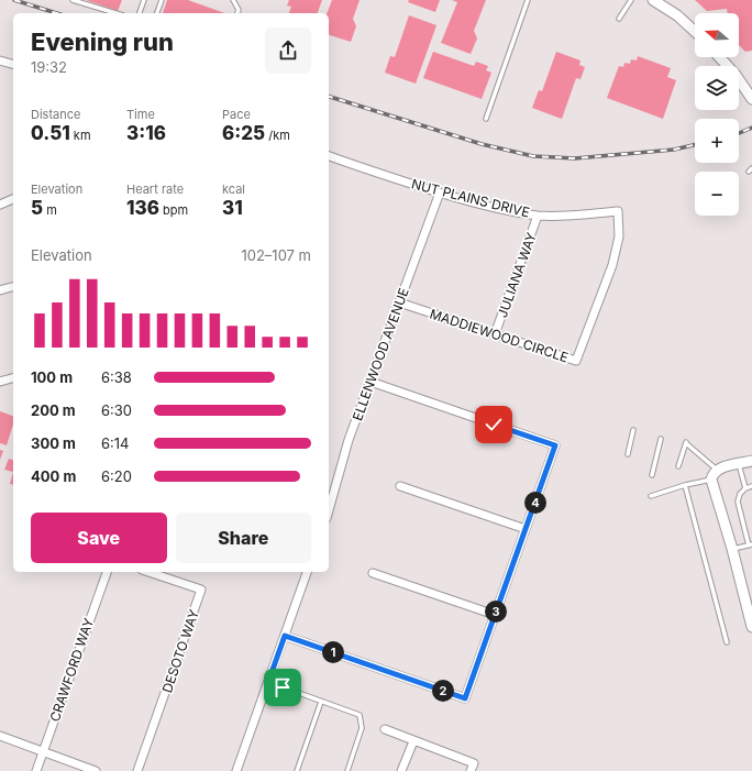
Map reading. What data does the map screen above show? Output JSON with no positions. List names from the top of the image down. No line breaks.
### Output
{"streets":{"street":["NUT PLAINS DRIVE","JULIANA WAY","MADDIEWOOD CIRCLE","ELLENWOOD AVENUE","DESOTO WAY","CRAWFORD WAY"]},"crossings":[["NUT PLAINS DRIVE","JULIANA WAY"],["NUT PLAINS DRIVE","MADDIEWOOD CIRCLE"],["NUT PLAINS DRIVE","ELLENWOOD AVENUE"],["JULIANA WAY","MADDIEWOOD CIRCLE"],["MADDIEWOOD CIRCLE","ELLENWOOD AVENUE"]],"north":"left","page":{"map_buttons":["+","−"],"heading":["Evening run","19:32"],"stats":[["Distance","0.51 km"],["Time","3:16"],["Pace","6:25 /km"],["Elevation","5 m"],["Heart rate","136 bpm"],["kcal","31"]],"chart":["Elevation","102–107 m"],"list":[{"name":"100 m","note":"6:38"},{"name":"200 m","note":"6:30"},{"name":"300 m","note":"6:14"},{"name":"400 m","note":"6:20"}],"pins":["4","3","1","2"],"buttons":["Save","Share"]}}
